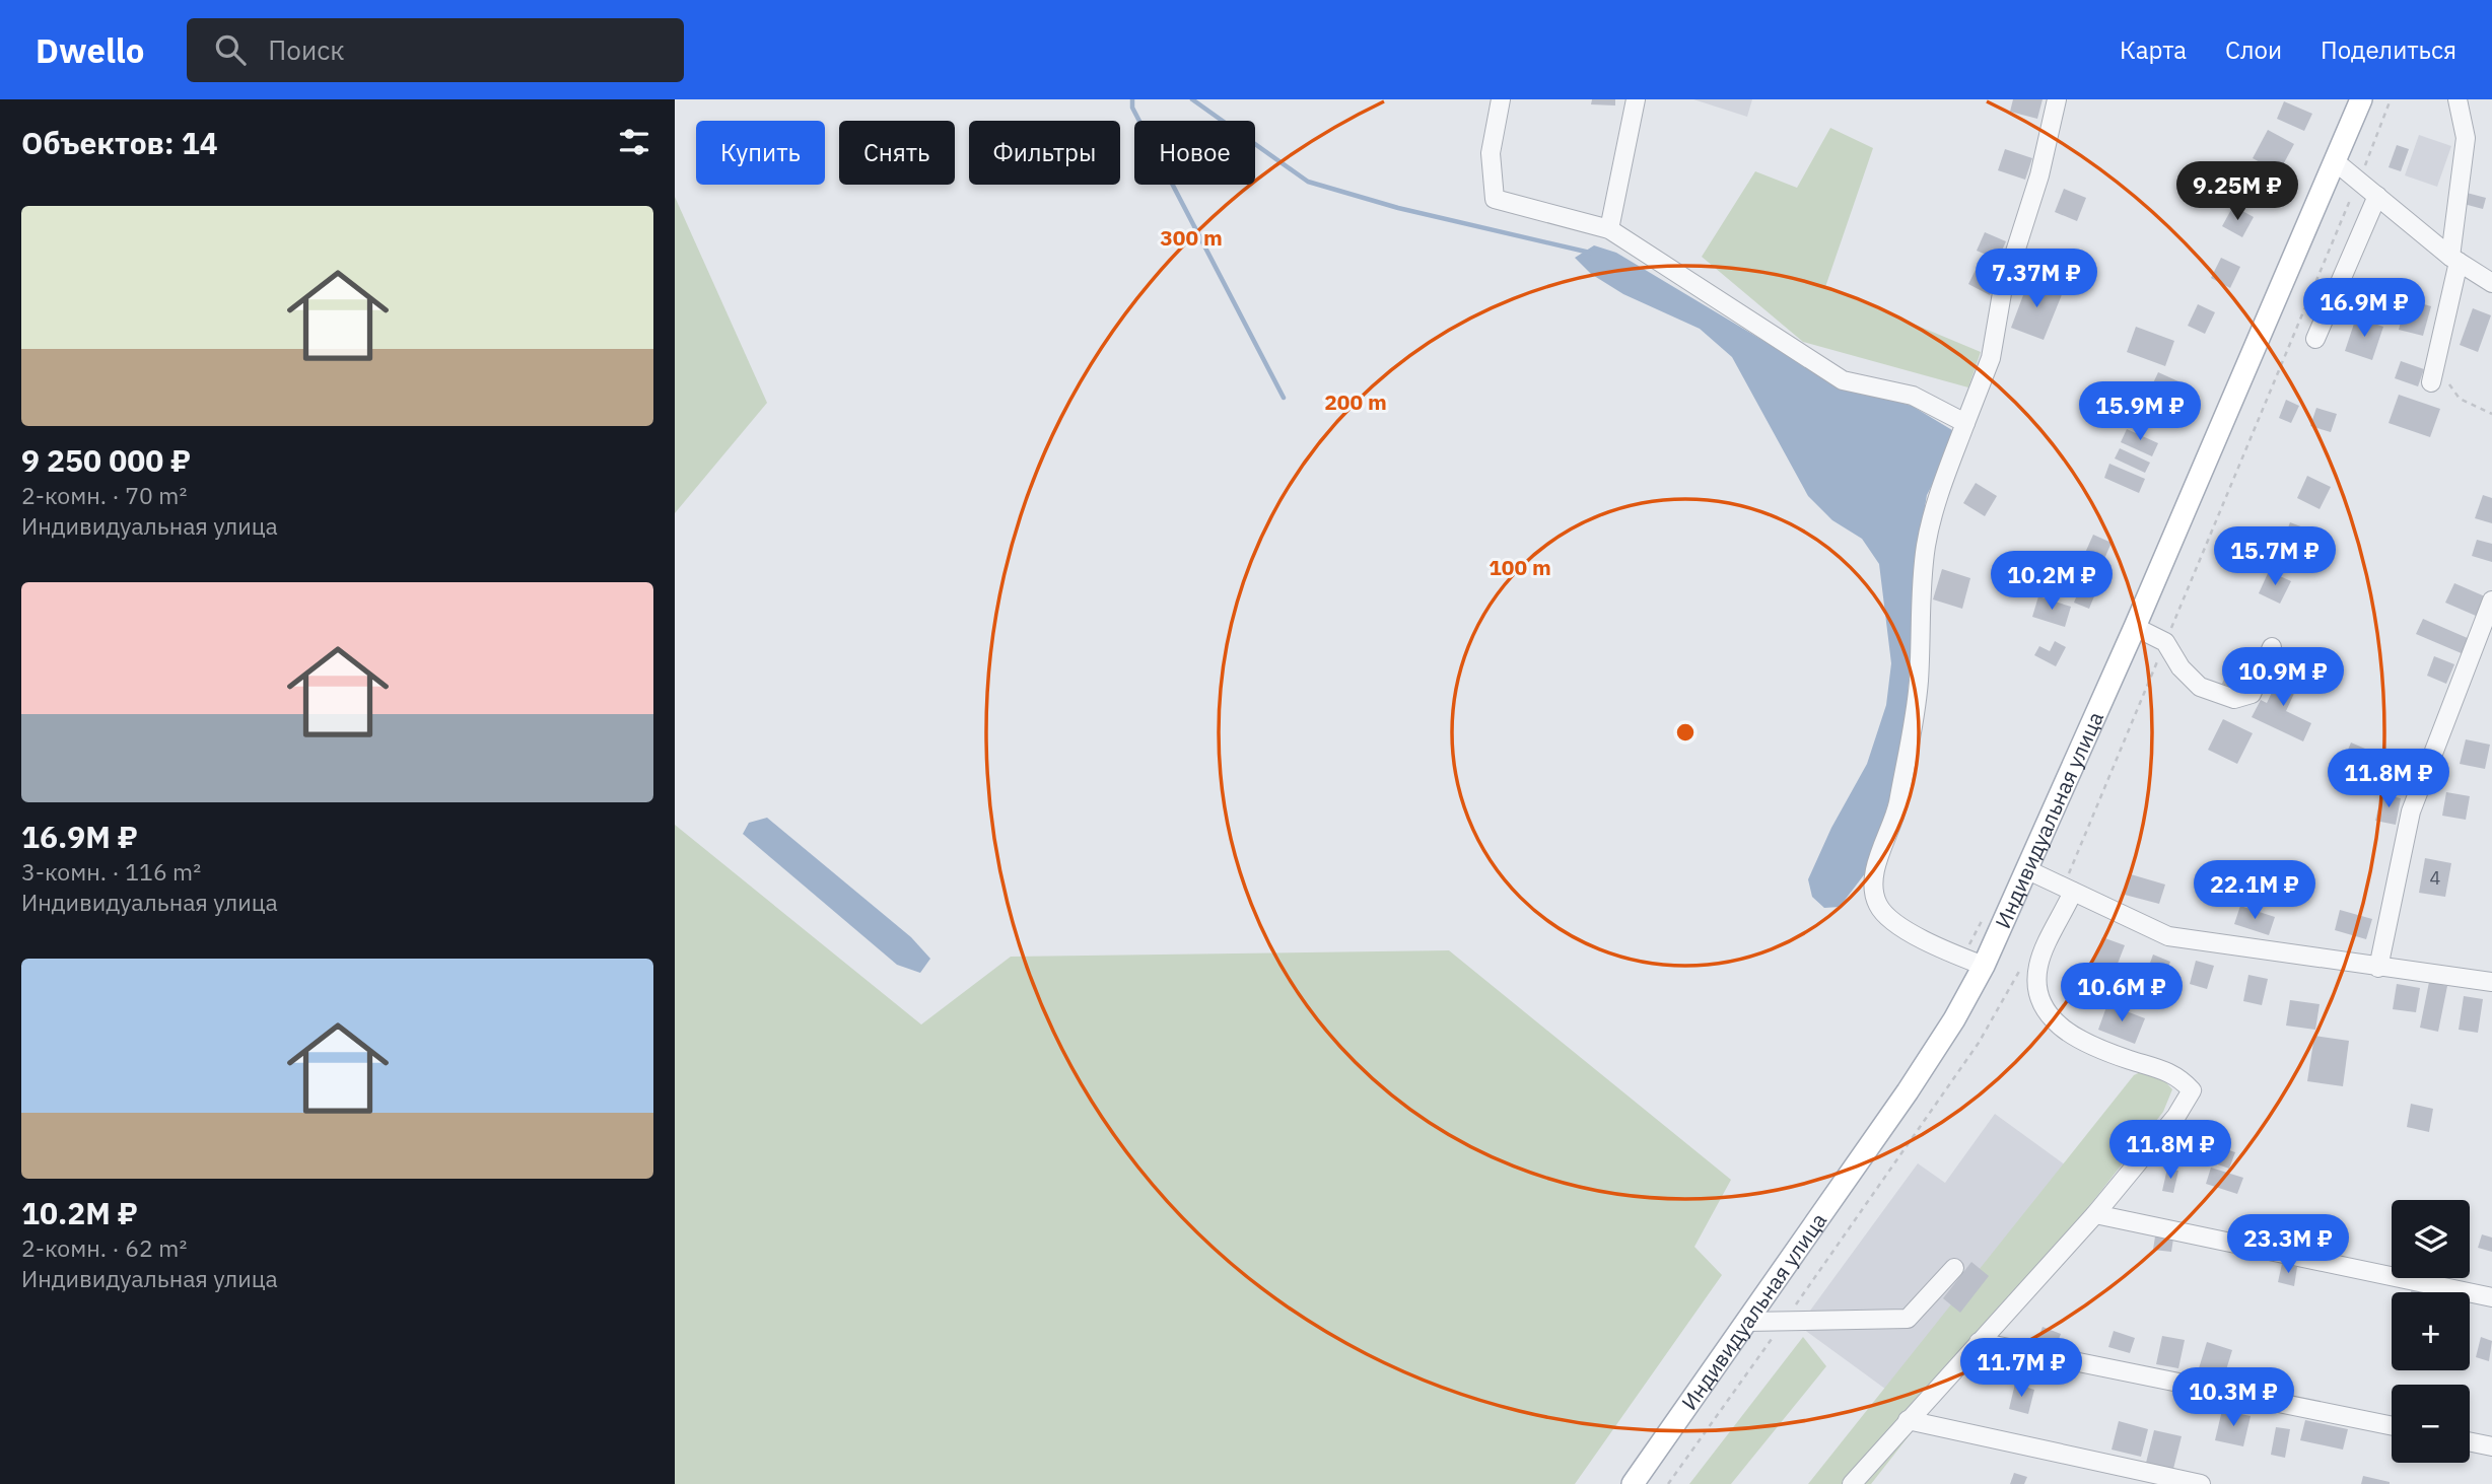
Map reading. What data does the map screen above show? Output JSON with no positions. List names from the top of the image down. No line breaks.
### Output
{"streets":{"main road":["Индивидуальная улица"]},"house_numbers":["4"],"page":{"header":"Dwello","search":"Поиск","nav":["Карта","Слои","Поделиться"],"heading":"Объектов: 14","chip":["Купить","Снять","Фильтры","Новое"],"price":["9.25M ₽","7.37M ₽","16.9M ₽","15.9M ₽","15.7M ₽","10.2M ₽","10.9M ₽","11.8M ₽","22.1M ₽","10.6M ₽","11.8M ₽","23.3M ₽","11.7M ₽","10.3M ₽"],"list":[{"name":"9 250 000 ₽","note":"2-комн. · 70 m² · Индивидуальная улица"},{"name":"16.9M ₽","note":"3-комн. · 116 m² · Индивидуальная улица"},{"name":"10.2M ₽","note":"2-комн. · 62 m² · Индивидуальная улица"}],"map_buttons":["+","−"]},"rings":["300 m","200 m","100 m"]}
